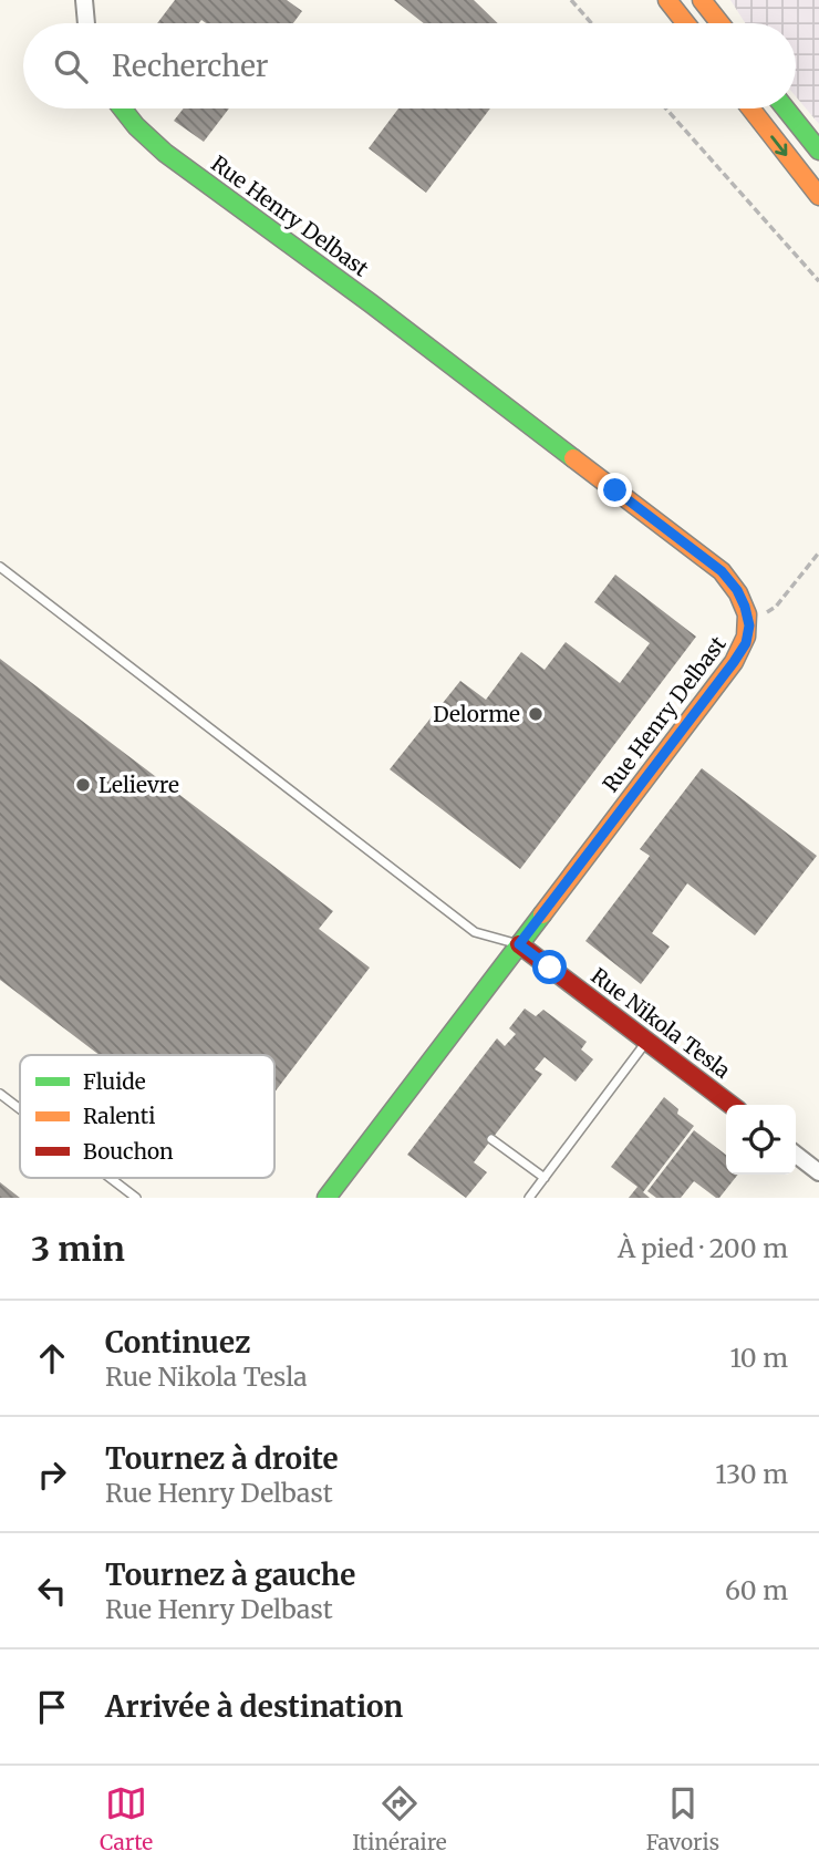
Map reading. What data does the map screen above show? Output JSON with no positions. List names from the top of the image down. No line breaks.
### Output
{"streets":{"street":["Rue Henry Delbast","Rue Nikola Tesla"]},"crossings":[["Rue Henry Delbast","Rue Nikola Tesla"]],"places":["Delorme","Lelievre"],"legend":["Fluide","Ralenti","Bouchon"],"page":{"search":"Rechercher","heading":["3 min","À pied · 200 m"],"list":[["Continuez","Rue Nikola Tesla","10 m"],["Tournez à droite","Rue Henry Delbast","130 m"],["Tournez à gauche","Rue Henry Delbast","60 m"],"Arrivée à destination"],"nav":["Carte","Itinéraire","Favoris"]}}
